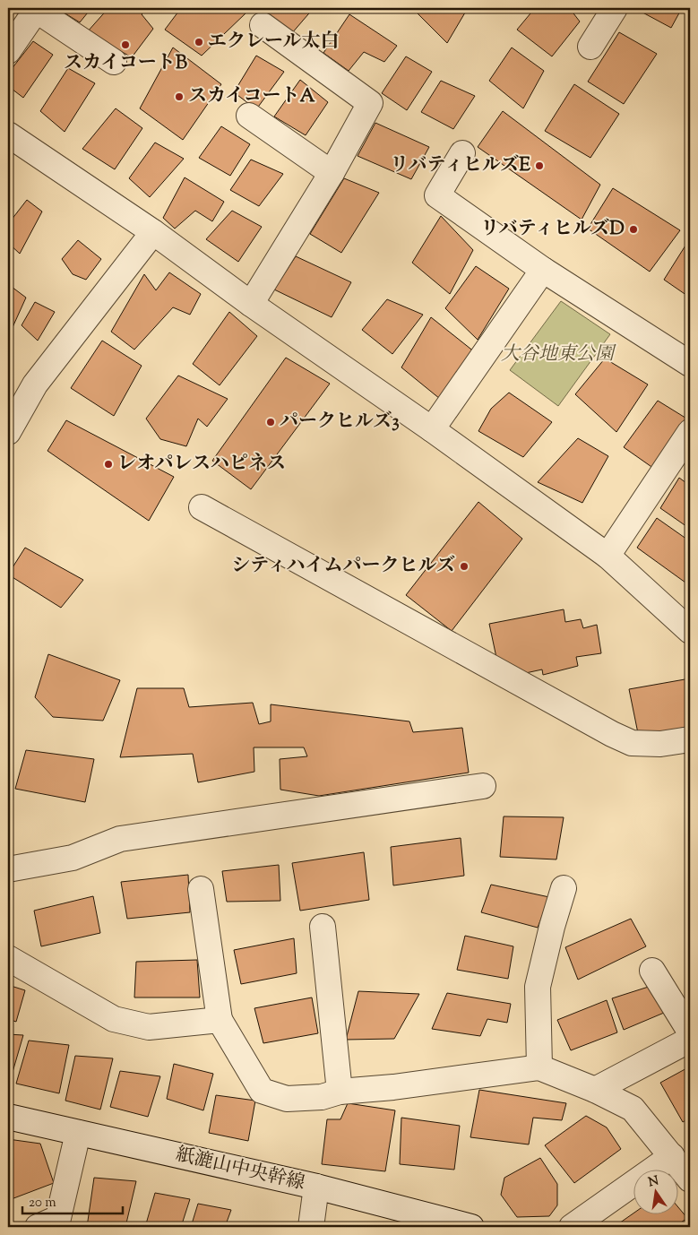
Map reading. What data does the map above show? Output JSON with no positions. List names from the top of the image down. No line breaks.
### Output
{"streets":{"street":["紙漉山中央幹線"]},"parks":["大谷地東公園"],"places":["エクレール太白","スカイコートB","スカイコートA","リバティヒルズE","リバティヒルズD","パークヒルズ3","レオパレスハピネス","シティハイムパークヒルズ"],"scale_bar":"20 m","north":"top"}
